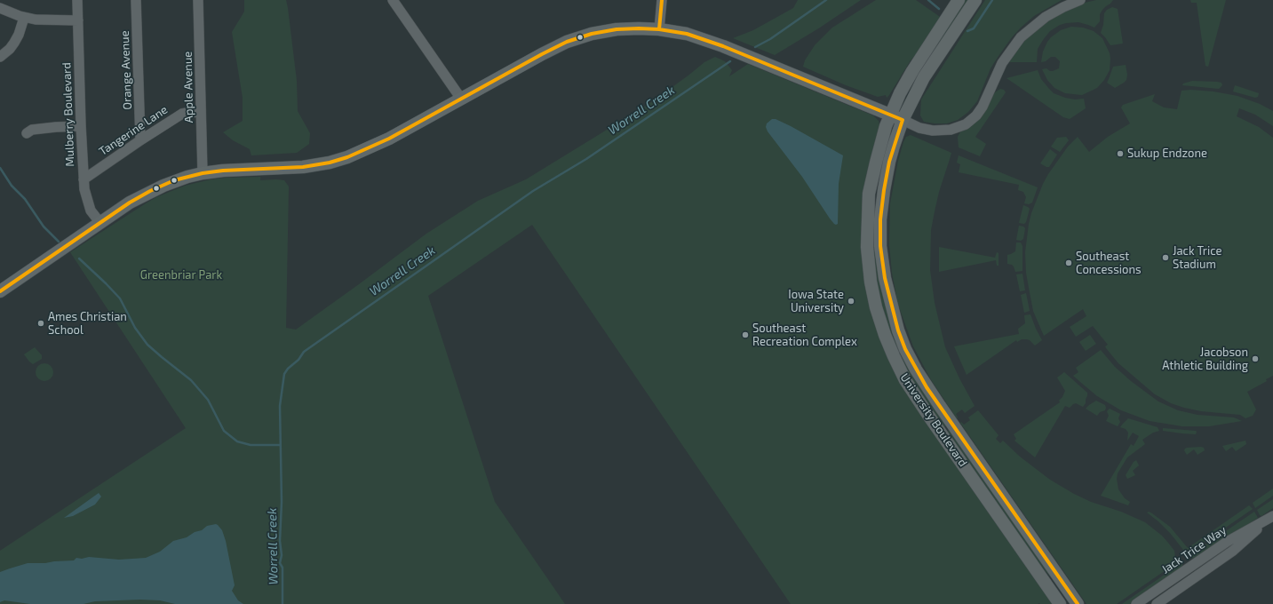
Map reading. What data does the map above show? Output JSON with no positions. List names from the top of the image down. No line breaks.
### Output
{"streets":{"main road":["University Boulevard"],"street":["Orange Avenue","Apple Avenue","Mulberry Boulevard","Tangerine Lane","Jack Trice Way"]},"crossings":[["Orange Avenue","Tangerine Lane"],["Apple Avenue","Tangerine Lane"],["Mulberry Boulevard","Tangerine Lane"]],"water":["Worrell Creek"],"parks":["Greenbriar Park"],"places":["Sukup Endzone","Jack Trice Stadium","Southeast Concessions","Iowa State University","Ames Christian School","Southeast Recreation Complex","Jacobson Athletic Building"]}
